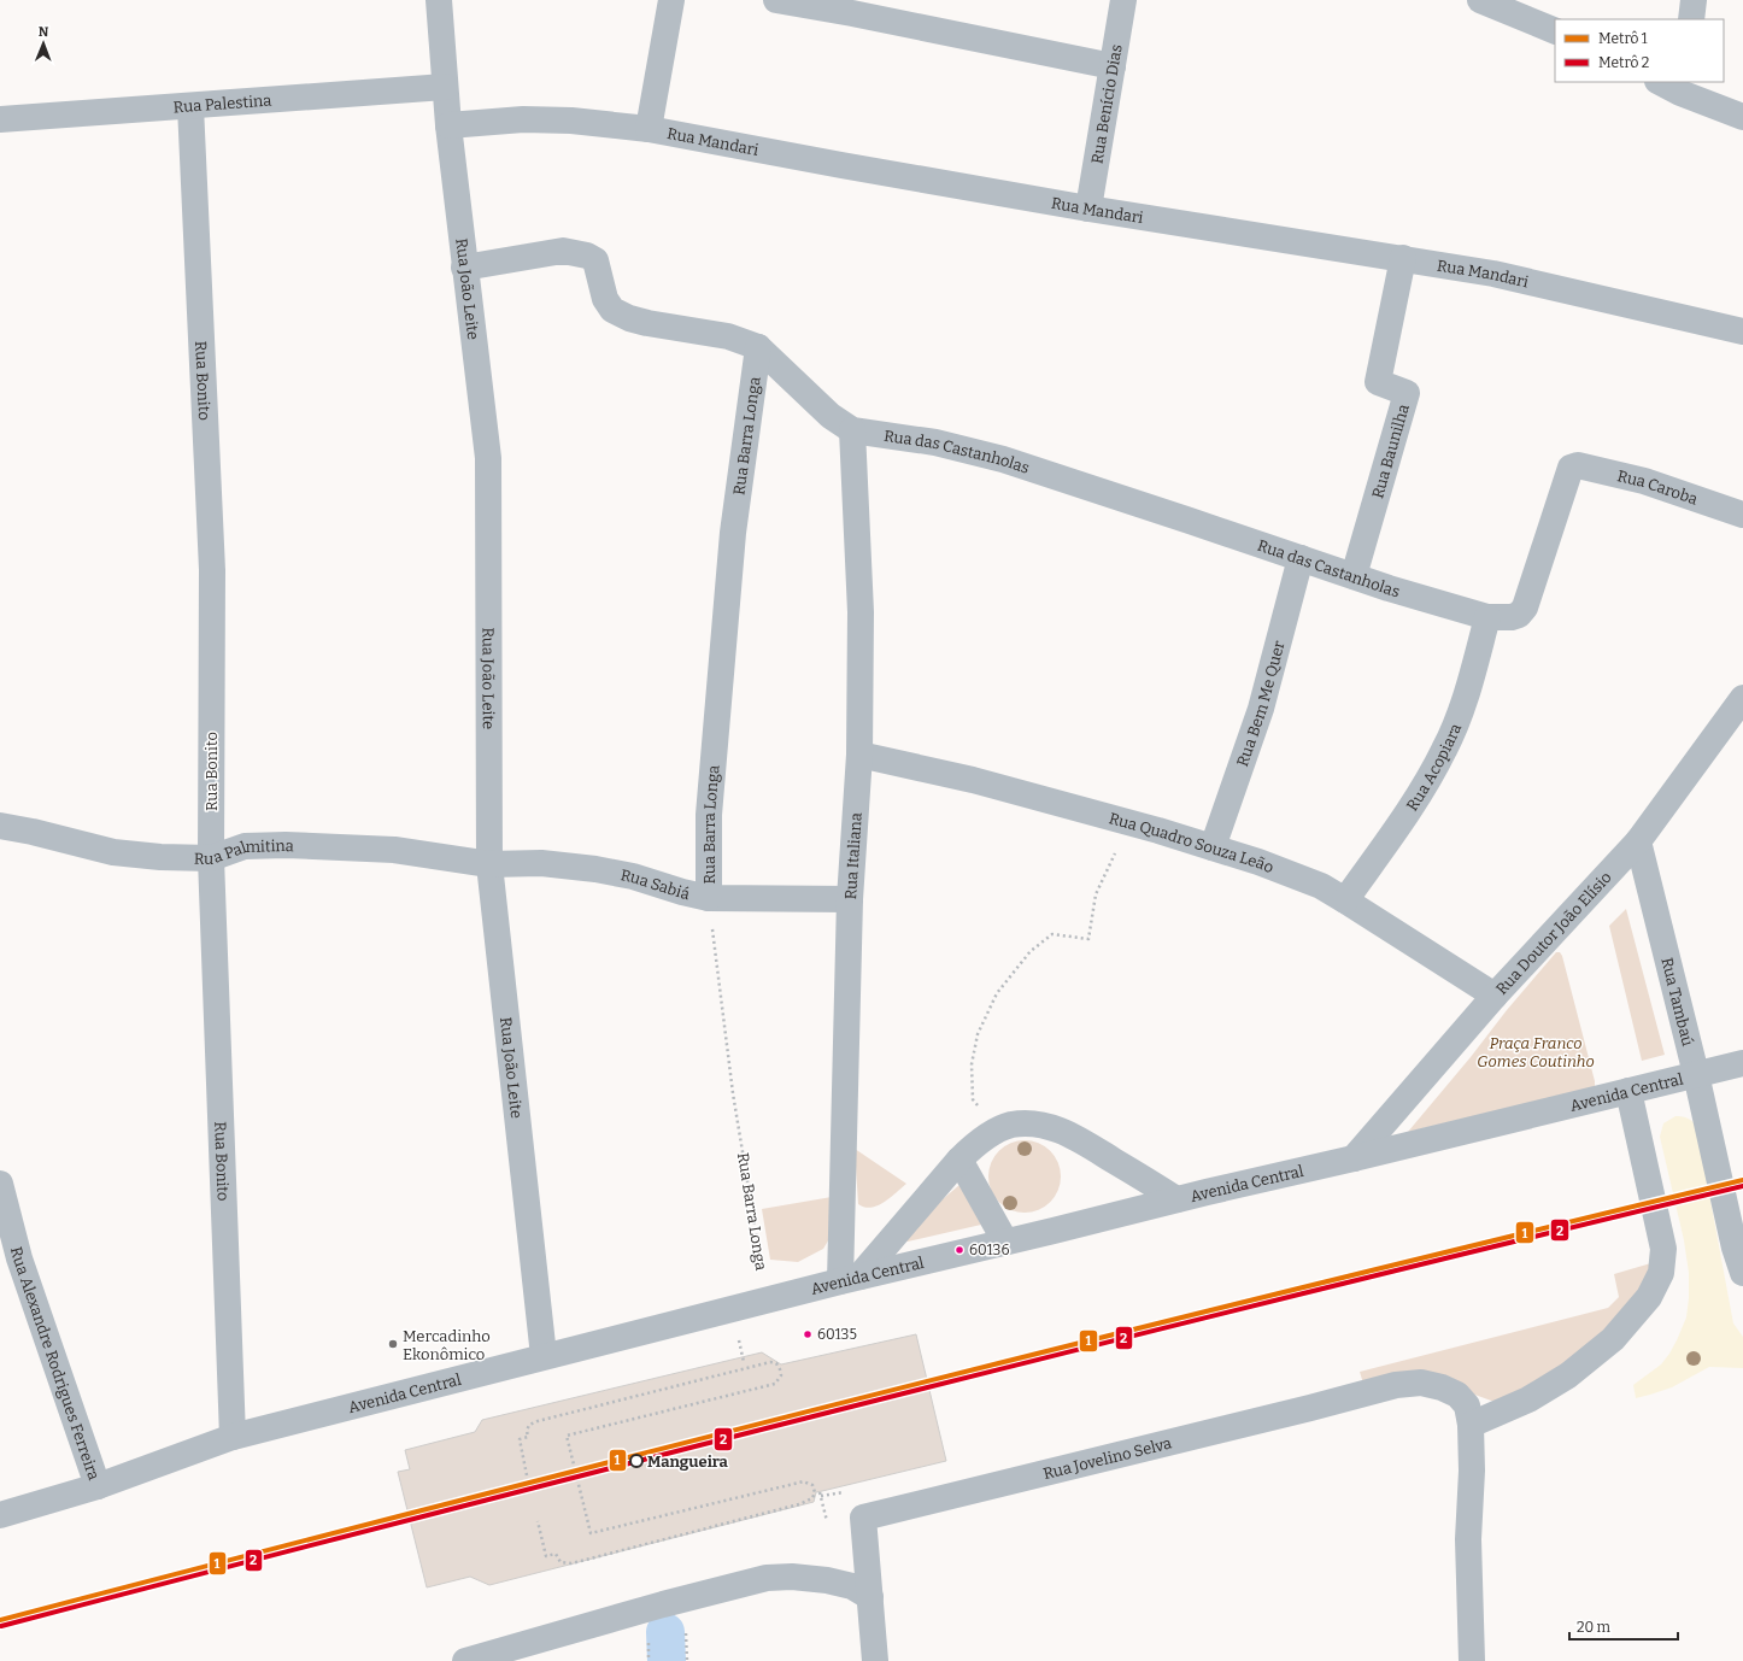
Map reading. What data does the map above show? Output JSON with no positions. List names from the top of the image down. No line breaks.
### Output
{"streets":{"street":["Rua Palestina","Rua Benício Dias","Rua Mandari","Rua João Leite","Rua Bonito","Rua Barra Longa","Rua Baunilha","Rua das Castanholas","Rua Caroba","Rua Bem Me Quer","Rua Acopiara","Rua Quadro Souza Leão","Rua Palmitina","Rua Italiana","Rua Sabiá","Rua Doutor João Elísio","Rua Tambaú","Avenida Central","Rua Alexandre Rodrigues Ferreira","Rua Jovelino Selva"]},"crossings":[["Rua Palestina","Rua João Leite"],["Rua Palestina","Rua Bonito"],["Rua Benício Dias","Rua Mandari"],["Rua Mandari","Rua João Leite"],["Rua Mandari","Rua Baunilha"],["Rua João Leite","Rua das Castanholas"],["Rua João Leite","Rua Palmitina"],["Rua João Leite","Rua Sabiá"],["Rua João Leite","Avenida Central"],["Rua Bonito","Rua Palmitina"],["Rua Bonito","Avenida Central"],["Rua Barra Longa","Rua das Castanholas"],["Rua Barra Longa","Rua Sabiá"],["Rua Barra Longa","Avenida Central"],["Rua Baunilha","Rua das Castanholas"],["Rua das Castanholas","Rua Caroba"],["Rua das Castanholas","Rua Bem Me Quer"],["Rua das Castanholas","Rua Acopiara"],["Rua das Castanholas","Rua Italiana"],["Rua Caroba","Rua Acopiara"],["Rua Bem Me Quer","Rua Quadro Souza Leão"],["Rua Acopiara","Rua Quadro Souza Leão"],["Rua Quadro Souza Leão","Rua Italiana"],["Rua Quadro Souza Leão","Rua Doutor João Elísio"],["Rua Palmitina","Rua Sabiá"],["Rua Italiana","Rua Sabiá"],["Rua Italiana","Avenida Central"],["Rua Doutor João Elísio","Rua Tambaú"],["Rua Doutor João Elísio","Avenida Central"],["Rua Tambaú","Avenida Central"],["Avenida Central","Rua Alexandre Rodrigues Ferreira"]],"parks":["Praça Franco Gomes Coutinho"],"places":["60136","60135","Mercadinho Ekonômico","Mangueira"],"lines":["metro line 1","metro line 2"],"legend":["Metrô 1","Metrô 2"],"scale_bar":"20 m","north":"top"}
